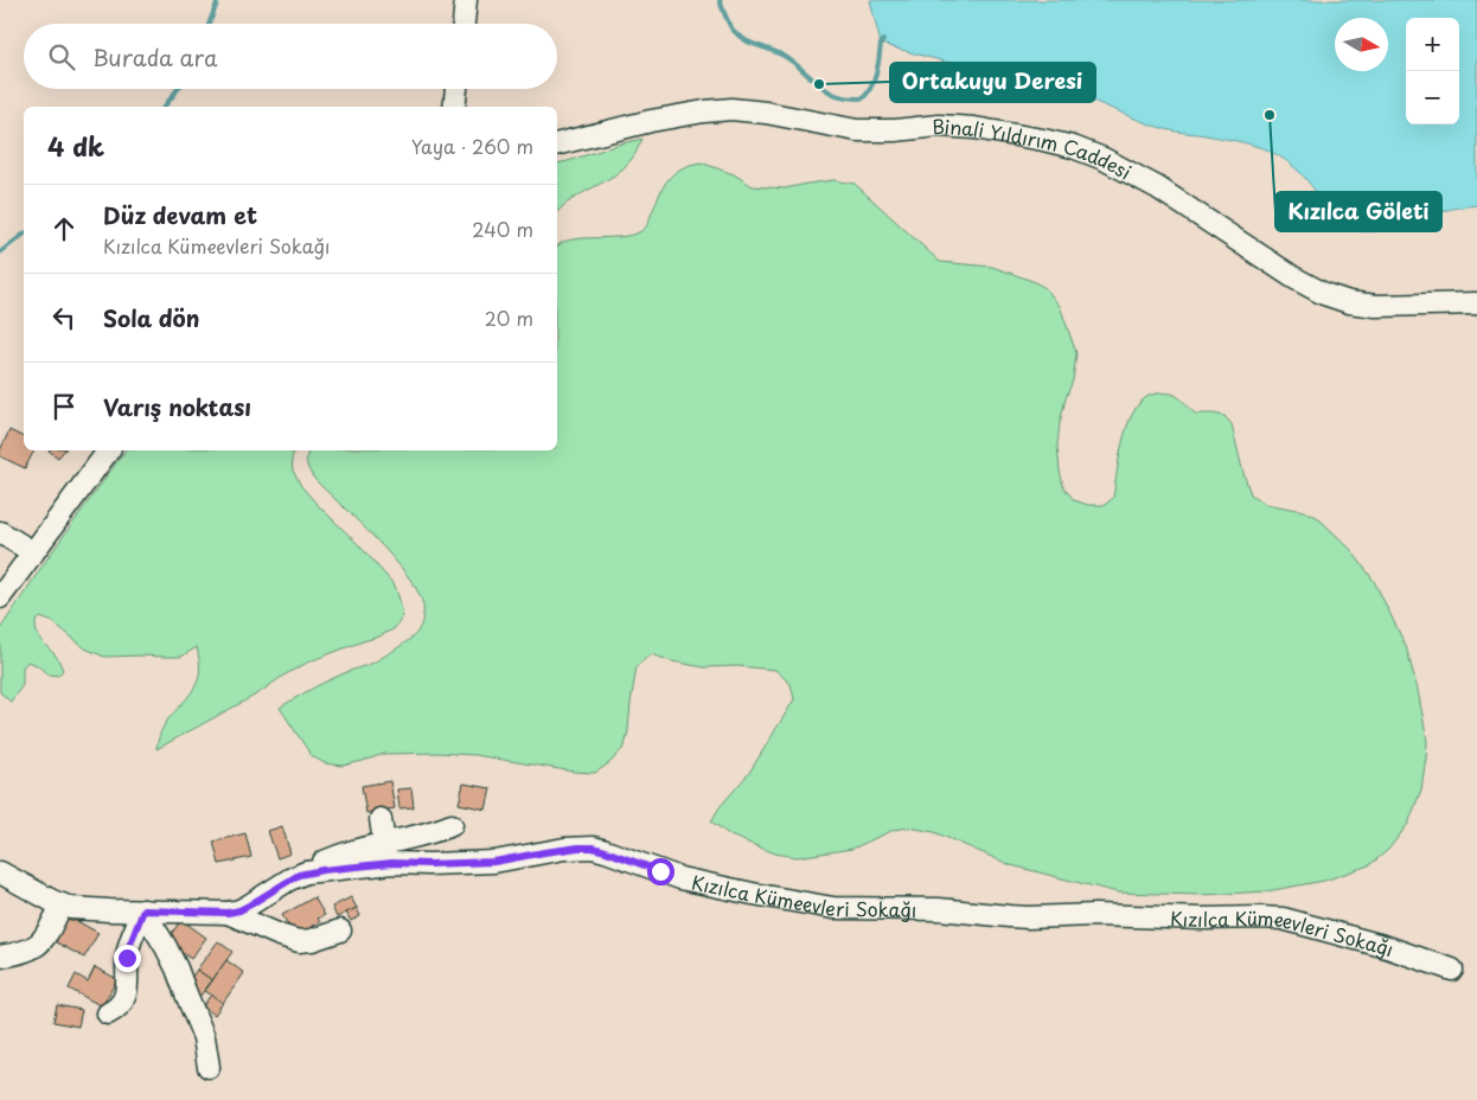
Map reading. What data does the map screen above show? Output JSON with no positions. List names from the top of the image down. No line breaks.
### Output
{"streets":{"street":["Binali Yıldırım Caddesi","Kızılca Kümeevleri Sokağı"]},"places":["Ortakuyu Deresi","Kızılca Göleti"],"north":"right","page":{"map_buttons":["+","−"],"search":"Burada ara","heading":["4 dk","Yaya · 260 m"],"list":[["Düz devam et","Kızılca Kümeevleri Sokağı","240 m"],["Sola dön","20 m"],"Varış noktası"]}}
